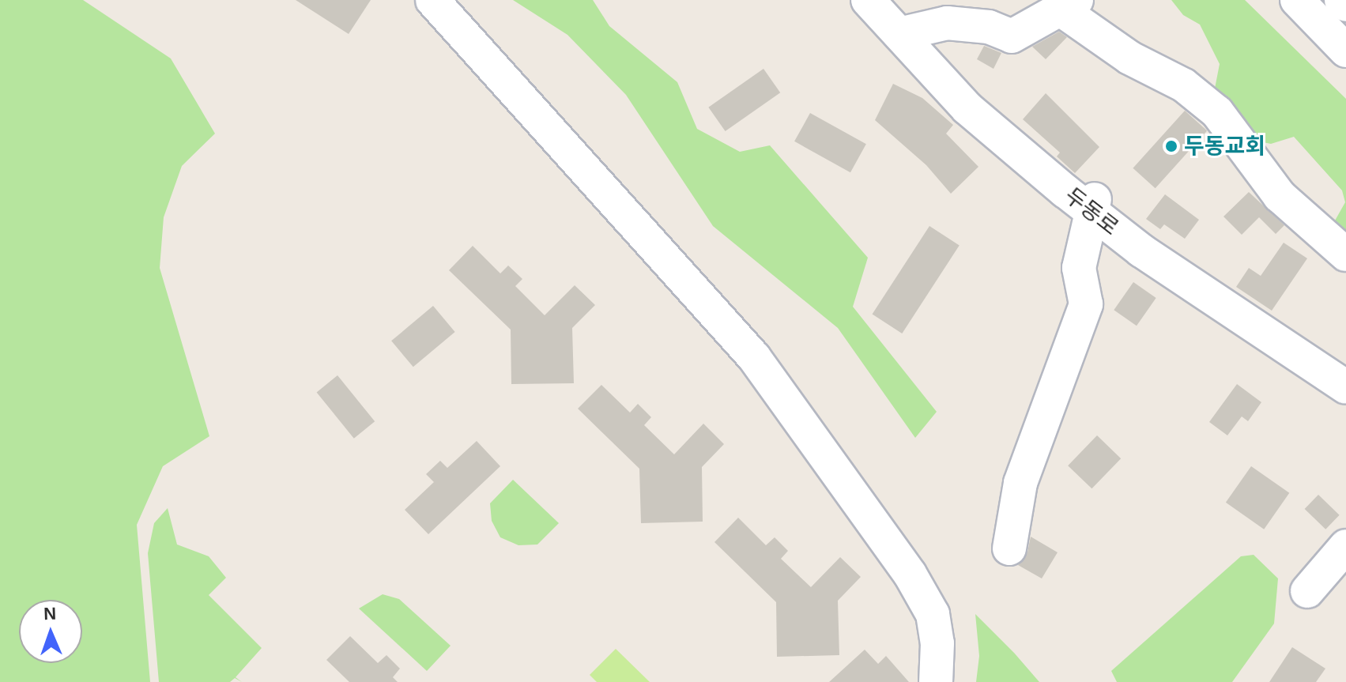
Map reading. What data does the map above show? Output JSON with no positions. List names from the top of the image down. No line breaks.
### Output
{"streets":{"street":["두동로"]},"places":["두동교회"],"north":"top"}
